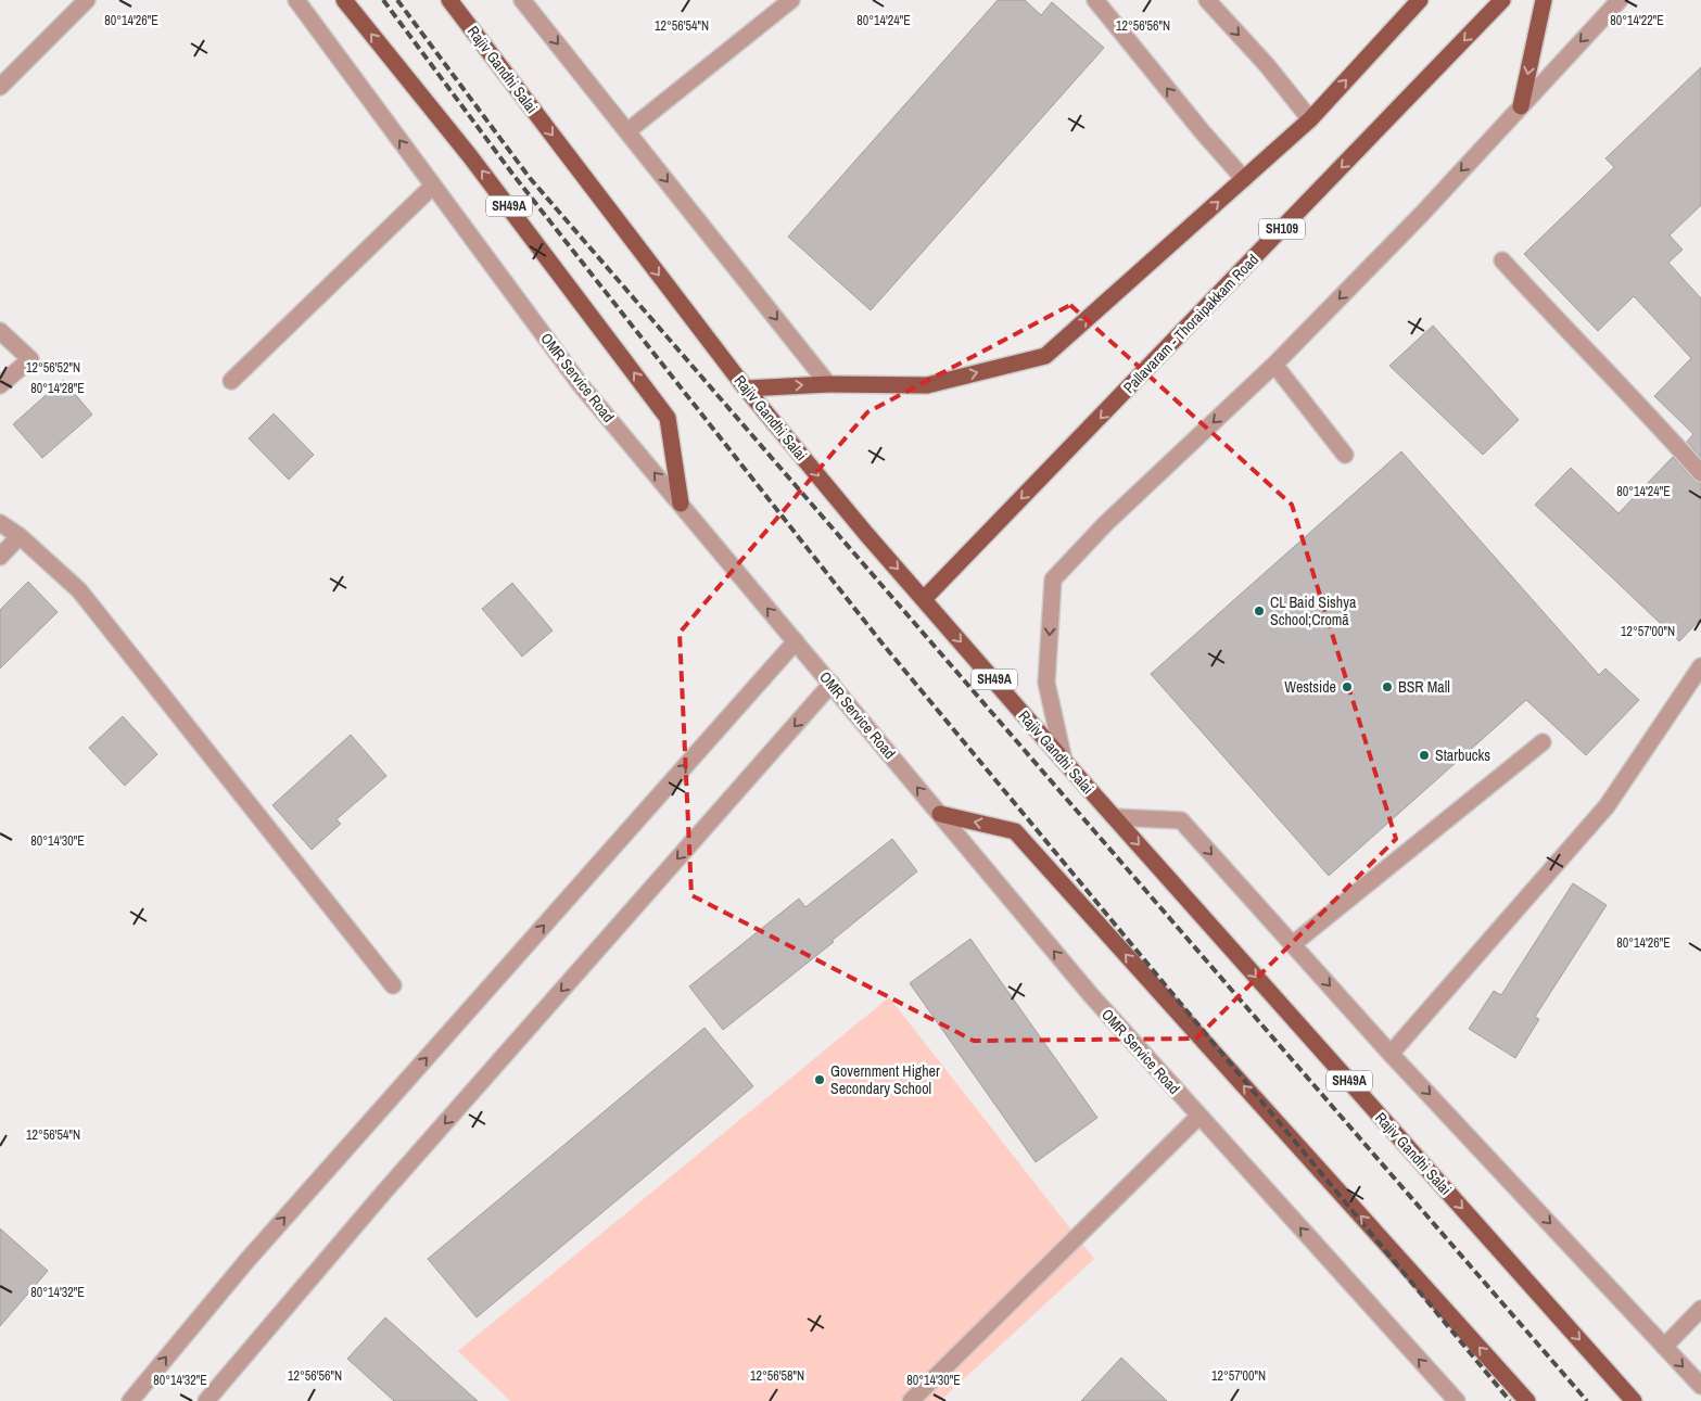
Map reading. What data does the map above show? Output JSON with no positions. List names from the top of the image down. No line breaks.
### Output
{"streets":{"main road":["Rajiv Gandhi Salai","SH49A","SH109","Pallavaram - Thoraipakkam Road"],"street":["OMR Service Road"]},"crossings":[["Rajiv Gandhi Salai","Pallavaram - Thoraipakkam Road"],["SH49A","OMR Service Road"]],"one_way":["OMR Service Road"],"places":["CL Baid Sishya School;Cromā","Westside","BSR Mall","Starbucks","Government Higher Secondary School"],"coordinates":["80°14'26\"E","80°14'24\"E","80°14'22\"E","12°56'54\"N","12°56'56\"N","12°56'52\"N","80°14'28\"E","12°57'00\"N","80°14'30\"E","80°14'32\"E","12°56'58\"N"]}
